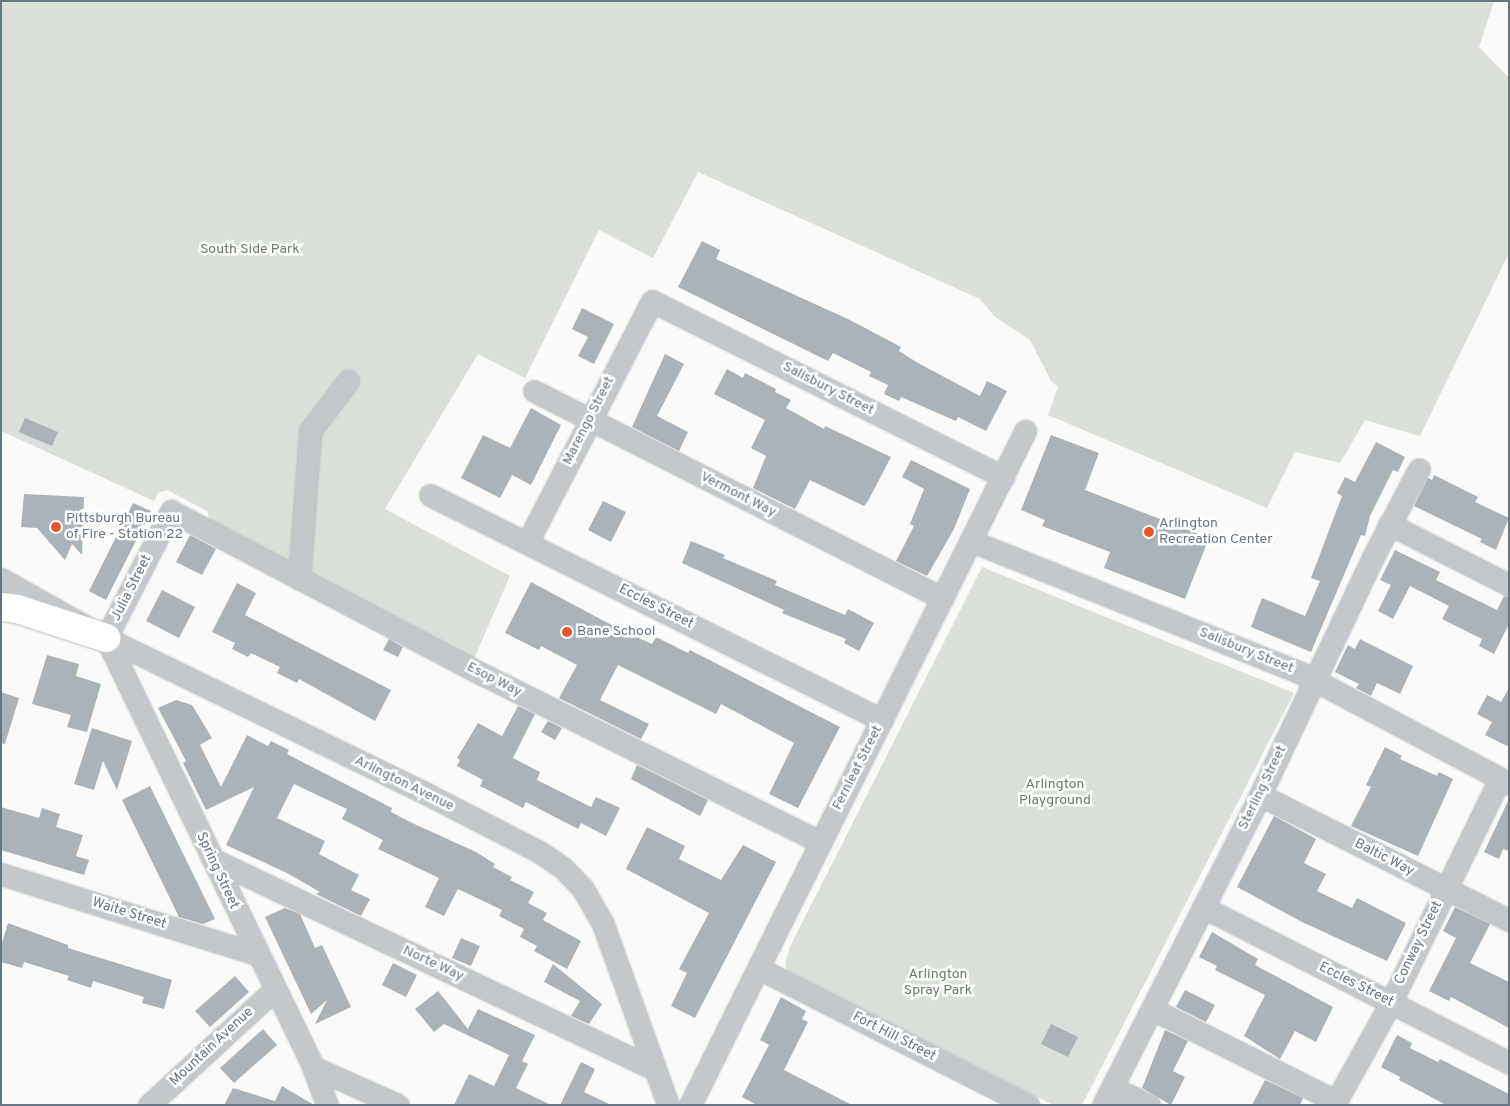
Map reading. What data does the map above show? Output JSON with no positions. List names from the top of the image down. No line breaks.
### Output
{"streets":{"main road":["Arlington Avenue"],"street":["Salisbury Street","Marengo Street","Vermont Way","Julia Street","Eccles Street","Esop Way","Fernleaf Street","Sterling Street","Baltic Way","Spring Street","Waite Street","Conway Street","Norte Way","Fort Hill Street","Mountain Avenue"]},"crossings":[["Salisbury Street","Marengo Street"],["Salisbury Street","Fernleaf Street"],["Salisbury Street","Sterling Street"],["Salisbury Street","Conway Street"],["Marengo Street","Vermont Way"],["Marengo Street","Eccles Street"],["Vermont Way","Fernleaf Street"],["Julia Street","Esop Way"],["Julia Street","Arlington Avenue"],["Julia Street","Spring Street"],["Eccles Street","Fernleaf Street"],["Eccles Street","Sterling Street"],["Eccles Street","Conway Street"],["Esop Way","Fernleaf Street"],["Fernleaf Street","Fort Hill Street"],["Arlington Avenue","Spring Street"],["Arlington Avenue","Norte Way"],["Sterling Street","Baltic Way"],["Baltic Way","Conway Street"],["Spring Street","Waite Street"],["Spring Street","Norte Way"],["Spring Street","Mountain Avenue"]],"parks":["South Side Park","Arlington Playground","Arlington Spray Park"],"places":["Pittsburgh Bureau of Fire - Station 22","Arlington Recreation Center","Bane School"]}
